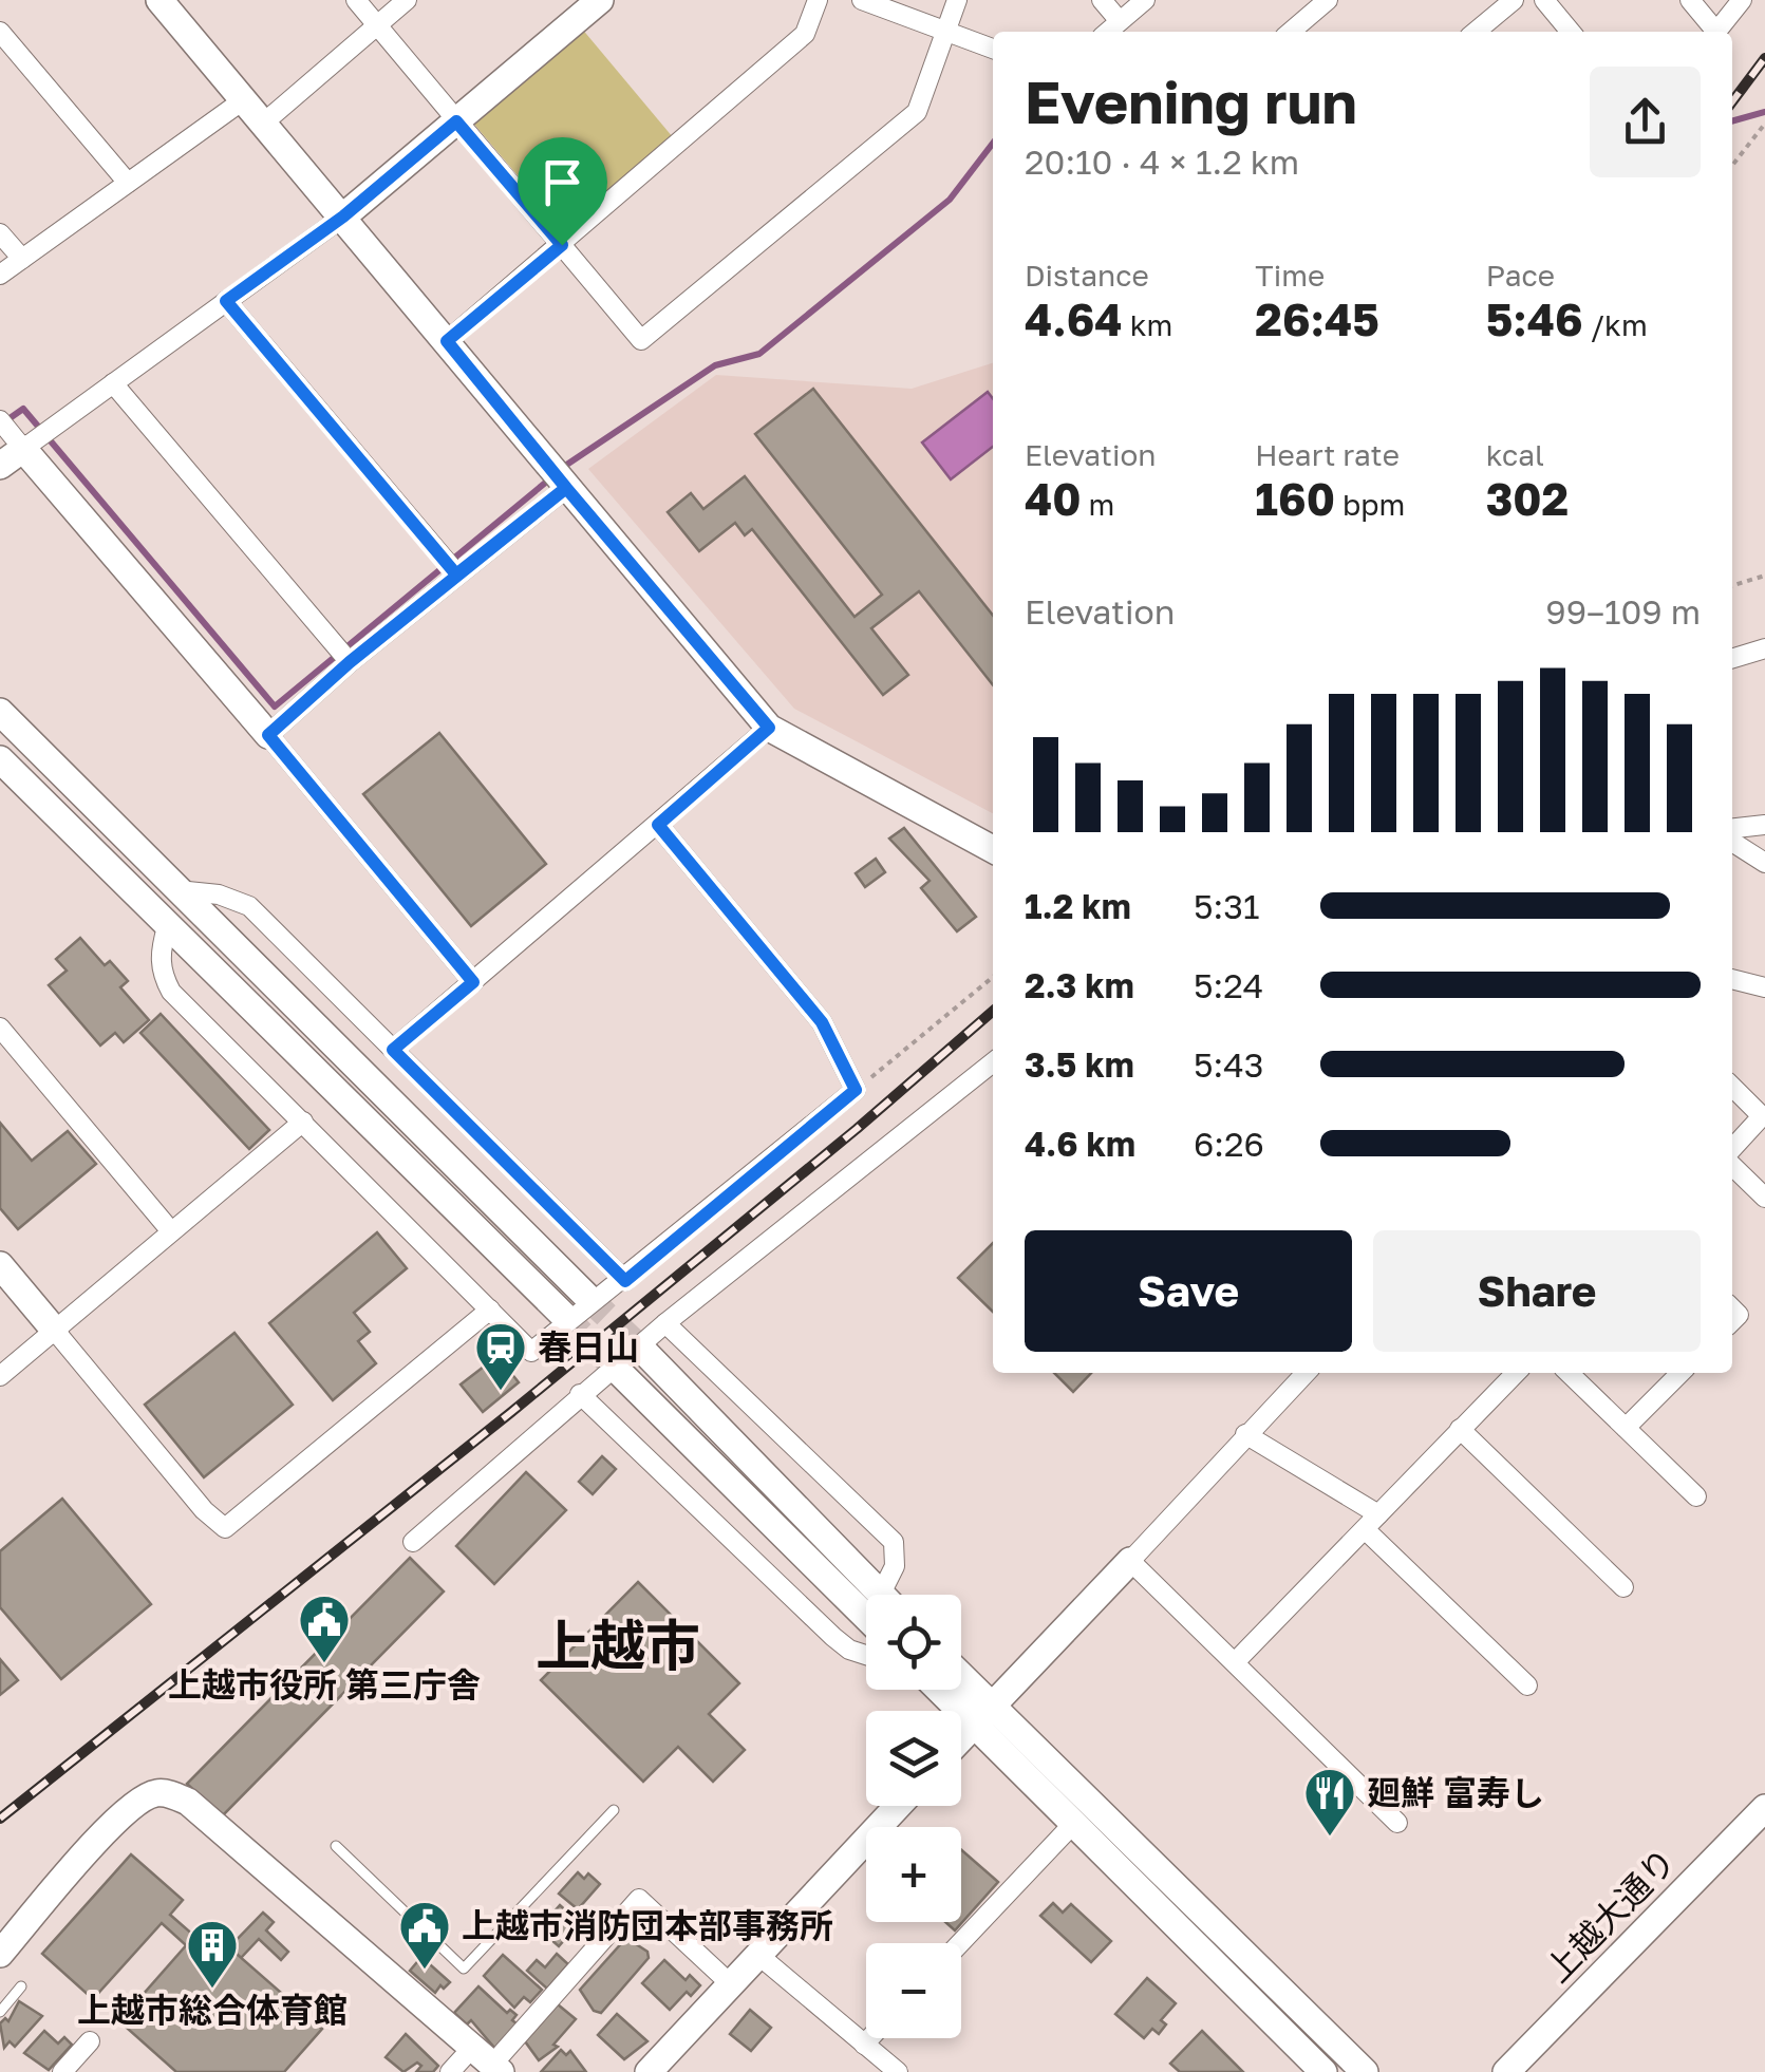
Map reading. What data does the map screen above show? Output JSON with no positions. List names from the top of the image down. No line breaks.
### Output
{"streets":{"street":["上越大通り"]},"districts":["上越市"],"places":{"station":["春日山"],"public building":["上越市役所 第三庁舎","上越市消防団本部事務所"],"restaurant":["廻鮮 富寿し"],"building":["上越市総合体育館"]},"page":{"heading":["Evening run","20:10 · 4 × 1.2 km"],"stats":[["Distance","4.64 km"],["Time","26:45"],["Pace","5:46 /km"],["Elevation","40 m"],["Heart rate","160 bpm"],["kcal","302"]],"chart":["Elevation","99–109 m"],"list":[{"name":"1.2 km","note":"5:31"},{"name":"2.3 km","note":"5:24"},{"name":"3.5 km","note":"5:43"},{"name":"4.6 km","note":"6:26"}],"buttons":["Save","Share"],"map_buttons":["+","−"]}}
